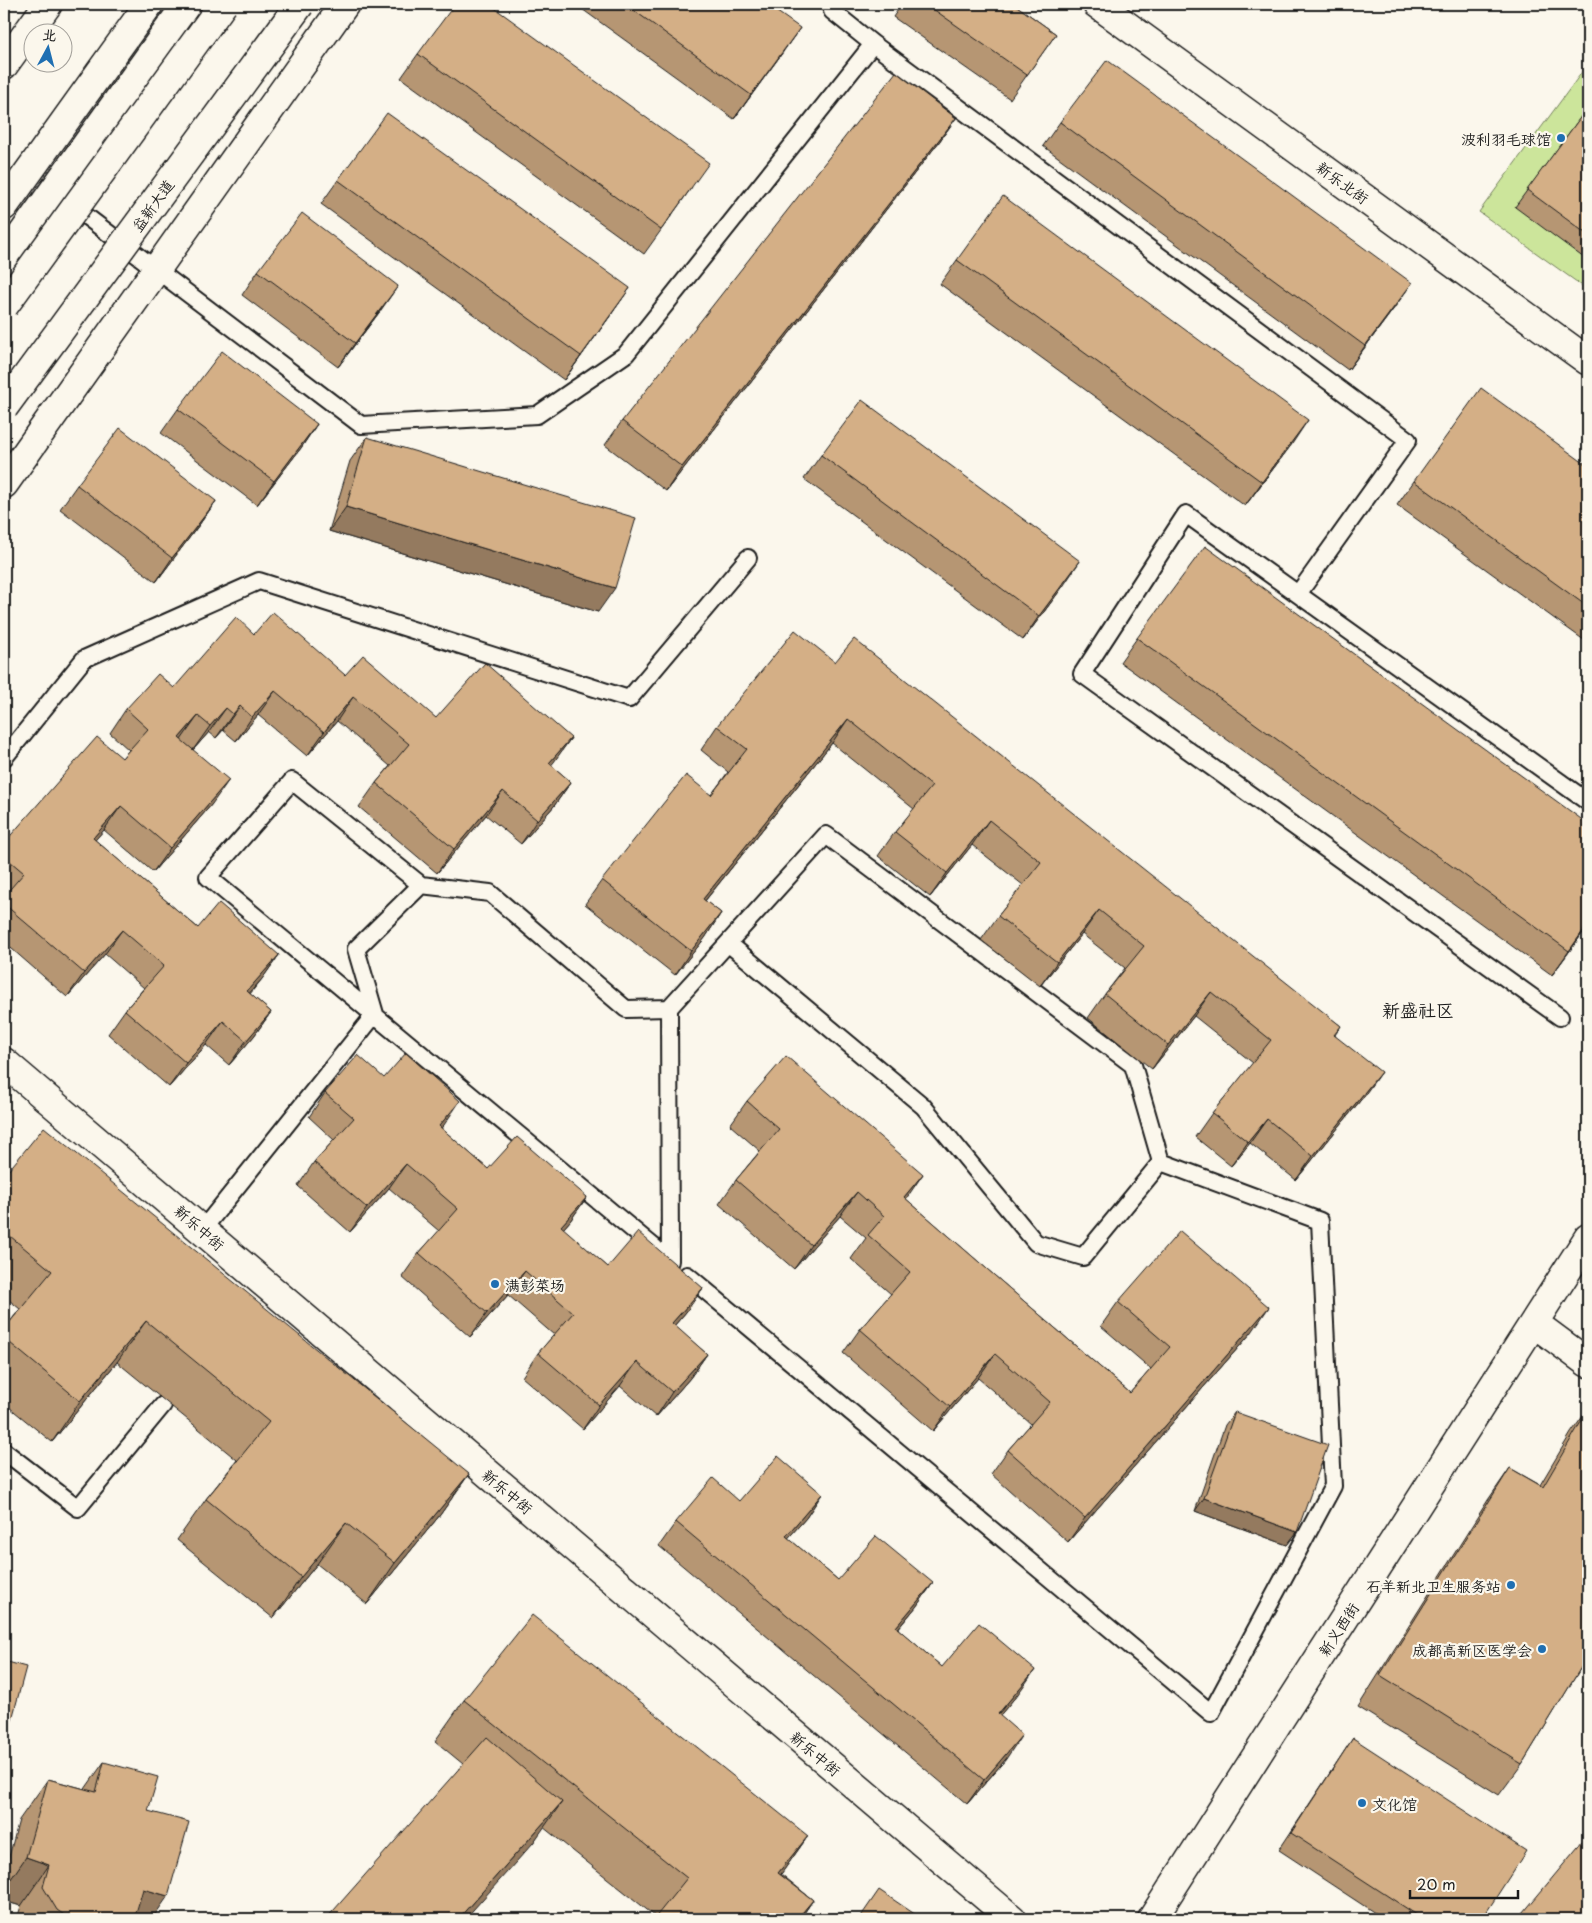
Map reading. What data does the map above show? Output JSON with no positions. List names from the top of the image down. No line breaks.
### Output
{"streets":{"main road":["新乐北街","益新大道","新乐中街","新义西街"]},"districts":["新盛社区"],"places":["波利羽毛球馆","满彭菜场","石羊新北卫生服务站","成都高新区医学会","文化馆"],"scale_bar":"20 m","north":"top"}
